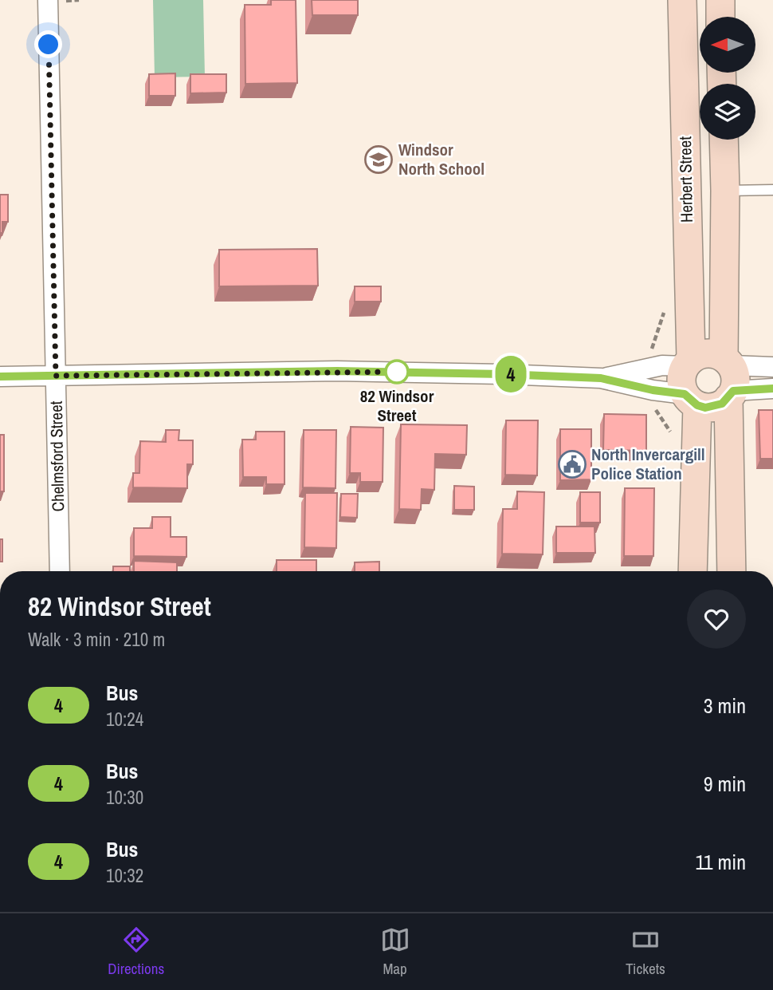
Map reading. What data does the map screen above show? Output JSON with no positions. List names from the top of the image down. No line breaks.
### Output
{"streets":{"street":["Herbert Street","Chelmsford Street"]},"places":{"school or university":["Windsor North School"],"other":["82 Windsor Street"],"public building":["North Invercargill Police Station"]},"lines":["bus line 4"],"north":"left","page":{"on_map":"4","heading":["82 Windsor Street","Walk · 3 min · 210 m"],"list":[{"mark":"4","name":"Bus","note":"10:24","value":"3 min"},{"mark":"4","name":"Bus","note":"10:30","value":"9 min"},{"mark":"4","name":"Bus","note":"10:32","value":"11 min"}],"tabs":["Directions","Map","Tickets"]}}
